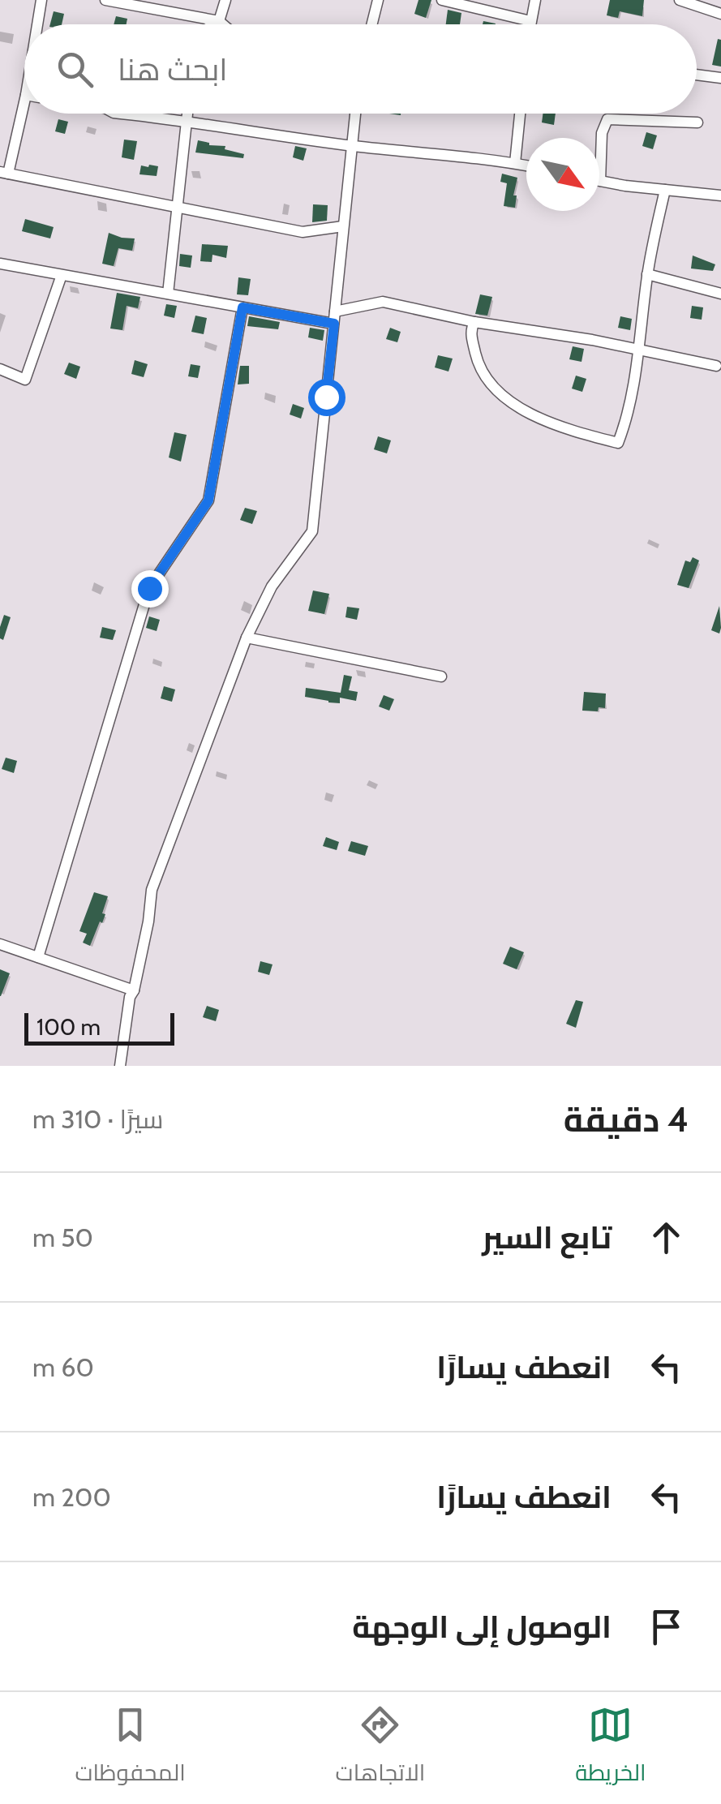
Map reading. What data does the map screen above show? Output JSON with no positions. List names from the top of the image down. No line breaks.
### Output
{"scale_bar":"100 m","north":"bottom right","page":{"search":"ابحث هنا","scale":"100 m","heading":["4 دقيقة","سيرًا · 310 m"],"list":[["تابع السير","50 m"],["انعطف يسارًا","60 m"],["انعطف يسارًا","200 m"],"الوصول إلى الوجهة"],"nav":["الخريطة","الاتجاهات","المحفوظات"]}}
